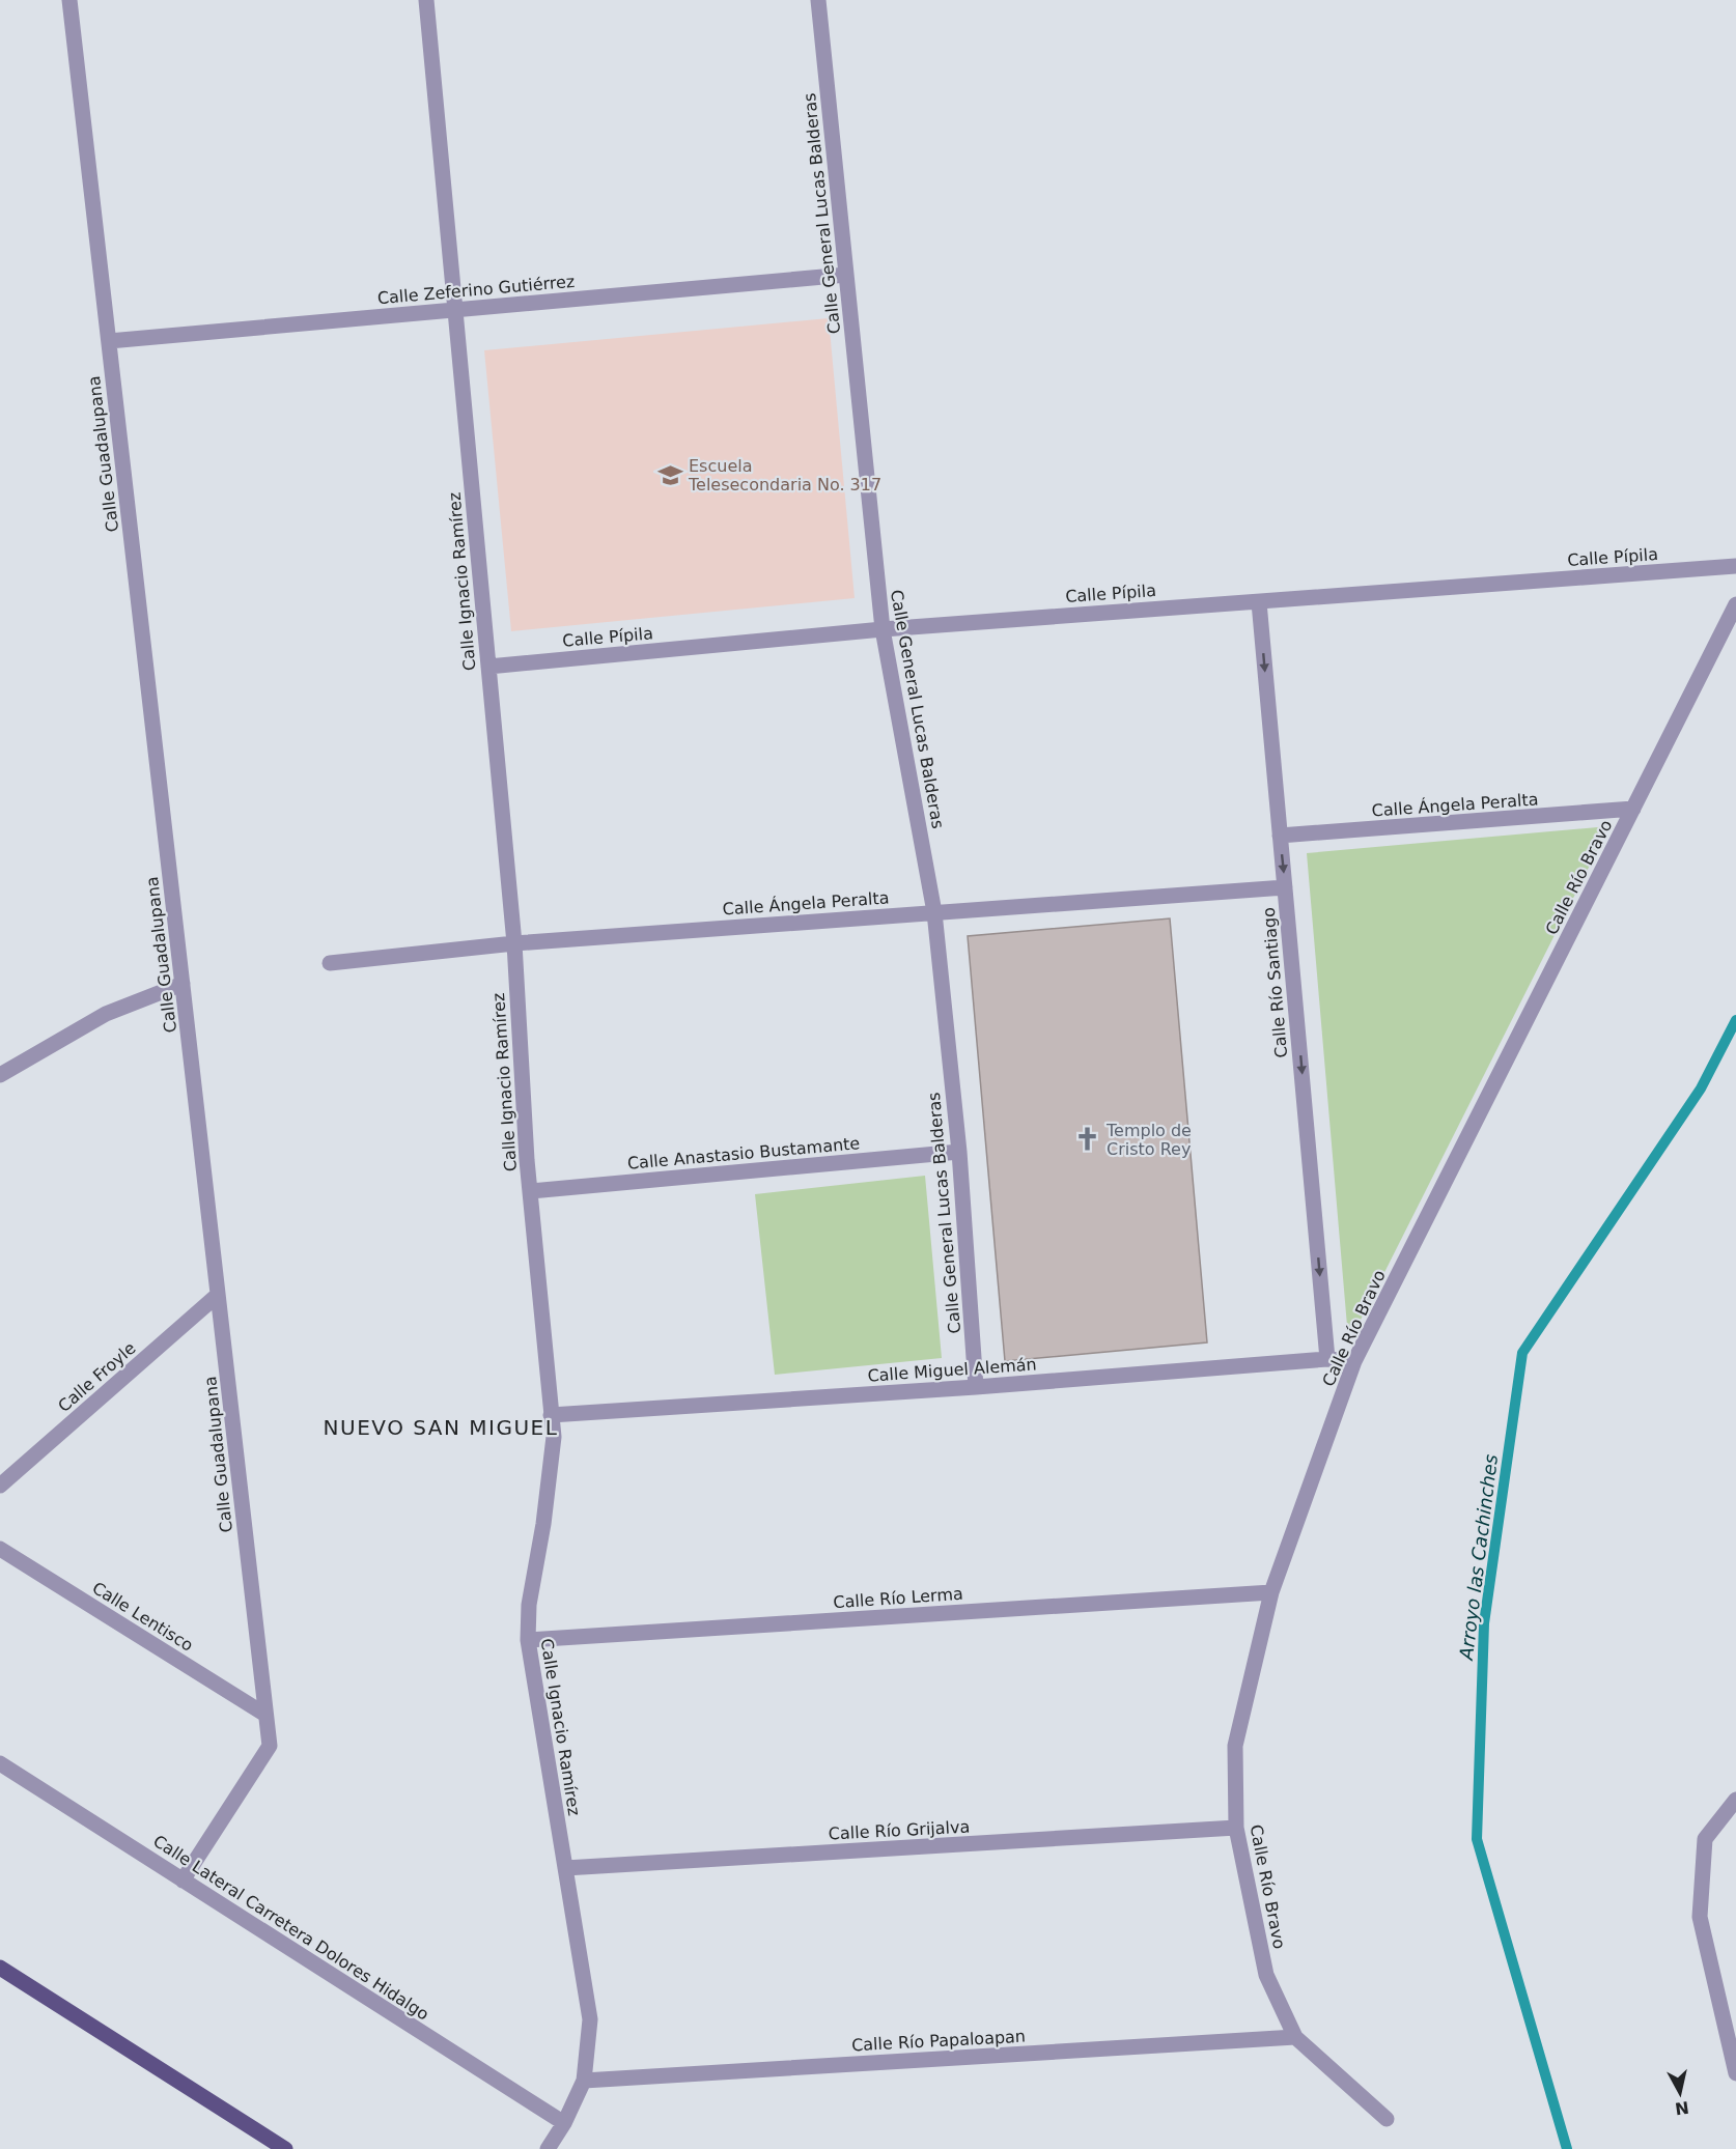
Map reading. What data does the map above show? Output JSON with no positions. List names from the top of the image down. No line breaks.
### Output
{"streets":{"street":["Calle General Lucas Balderas","Calle Zeferino Gutiérrez","Calle Guadalupana","Calle Pípila","Calle Ignacio Ramírez","Calle Ángela Peralta","Calle Río Bravo","Calle Río Santiago","Calle Anastasio Bustamante","Calle Miguel Alemán","Calle Froyle","Calle Río Lerma","Calle Lentisco","Calle Río Grijalva","Calle Lateral Carretera Dolores Hidalgo","Calle Río Papaloapan"]},"crossings":[["Calle General Lucas Balderas","Calle Zeferino Gutiérrez"],["Calle General Lucas Balderas","Calle Pípila"],["Calle General Lucas Balderas","Calle Ángela Peralta"],["Calle General Lucas Balderas","Calle Anastasio Bustamante"],["Calle General Lucas Balderas","Calle Miguel Alemán"],["Calle Zeferino Gutiérrez","Calle Guadalupana"],["Calle Zeferino Gutiérrez","Calle Ignacio Ramírez"],["Calle Guadalupana","Calle Froyle"],["Calle Guadalupana","Calle Lentisco"],["Calle Guadalupana","Calle Lateral Carretera Dolores Hidalgo"],["Calle Pípila","Calle Ignacio Ramírez"],["Calle Pípila","Calle Río Santiago"],["Calle Ignacio Ramírez","Calle Ángela Peralta"],["Calle Ignacio Ramírez","Calle Anastasio Bustamante"],["Calle Ignacio Ramírez","Calle Miguel Alemán"],["Calle Ignacio Ramírez","Calle Río Lerma"],["Calle Ignacio Ramírez","Calle Río Grijalva"],["Calle Ignacio Ramírez","Calle Lateral Carretera Dolores Hidalgo"],["Calle Ignacio Ramírez","Calle Río Papaloapan"],["Calle Ángela Peralta","Calle Río Bravo"],["Calle Ángela Peralta","Calle Río Santiago"],["Calle Río Bravo","Calle Miguel Alemán"],["Calle Río Bravo","Calle Río Lerma"],["Calle Río Bravo","Calle Río Grijalva"],["Calle Río Bravo","Calle Río Papaloapan"],["Calle Río Santiago","Calle Miguel Alemán"]],"one_way":["Calle Río Santiago"],"districts":["NUEVO SAN MIGUEL"],"water":["Arroyo las Cachinches"],"places":{"school or university":["Escuela Telesecondaria No. 317"],"church":["Templo de Cristo Rey"]},"north":"bottom"}
